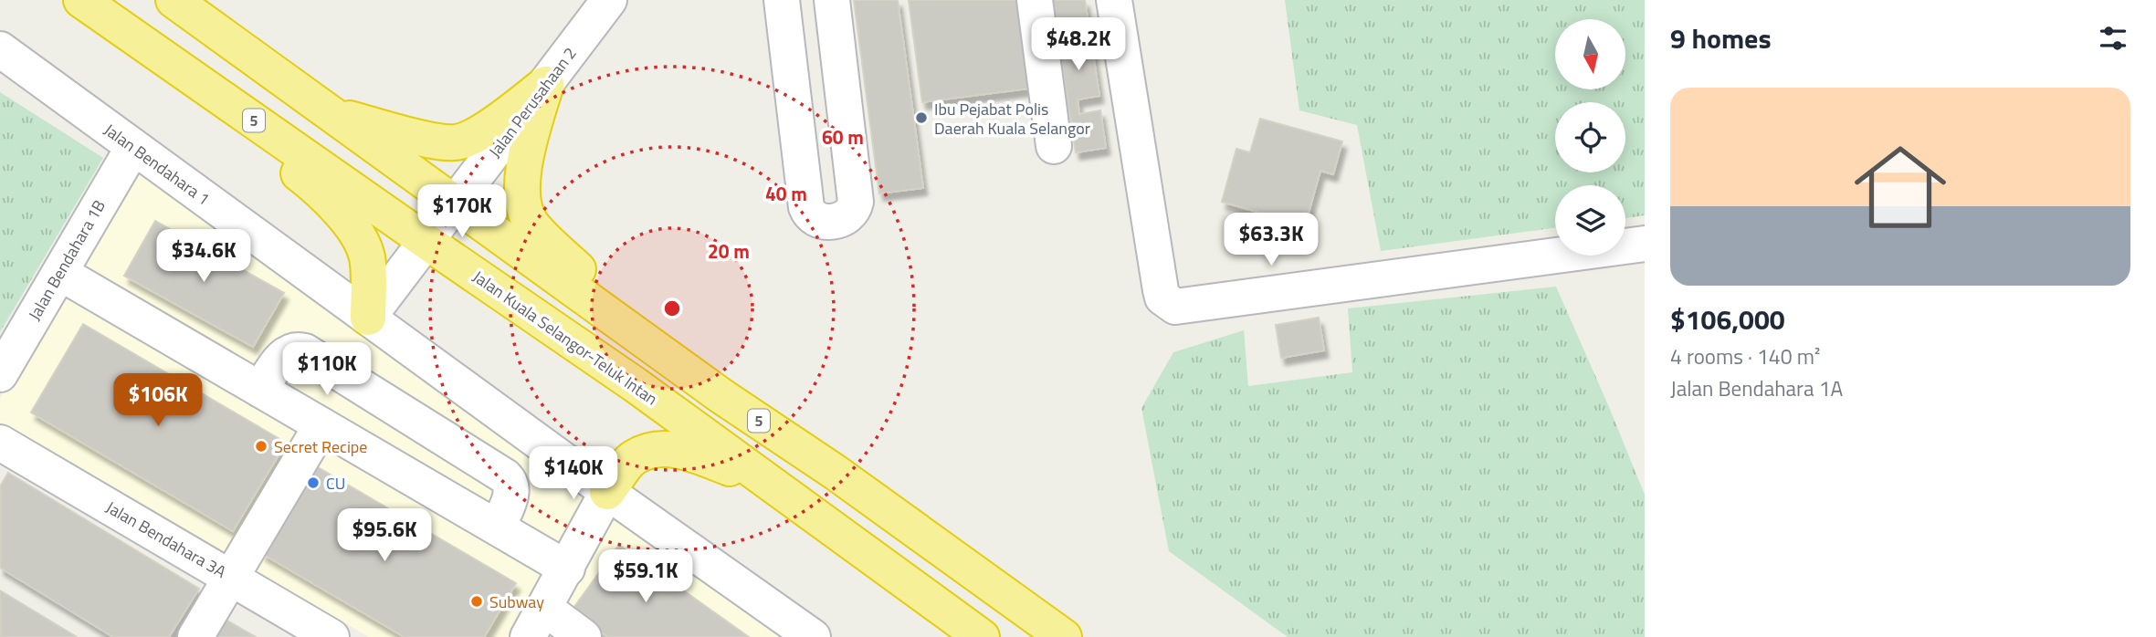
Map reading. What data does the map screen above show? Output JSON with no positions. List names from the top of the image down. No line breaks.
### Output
{"streets":{"highway":["5","Jalan Kuala Selangor-Teluk Intan"],"street":["Jalan Perusahaan 2","Jalan Bendahara 1","Jalan Bendahara 1B","Jalan Bendahara 3A"]},"crossings":[["Jalan Perusahaan 2","5"],["Jalan Perusahaan 2","Jalan Bendahara 1"],["Jalan Perusahaan 2","Jalan Kuala Selangor-Teluk Intan"],["Jalan Bendahara 1","Jalan Bendahara 1B"]],"places":["Ibu Pejabat Polis Daerah Kuala Selangor","Secret Recipe","CU","Subway"],"north":"bottom","page":{"heading":"9 homes","price":["$48.2K","$170K","$63.3K","$34.6K","$110K","$106K","$140K","$95.6K","$59.1K"],"list":[{"name":"$106,000","note":"4 rooms · 140 m² · Jalan Bendahara 1A"}]},"rings":["60 m","40 m","20 m"]}
